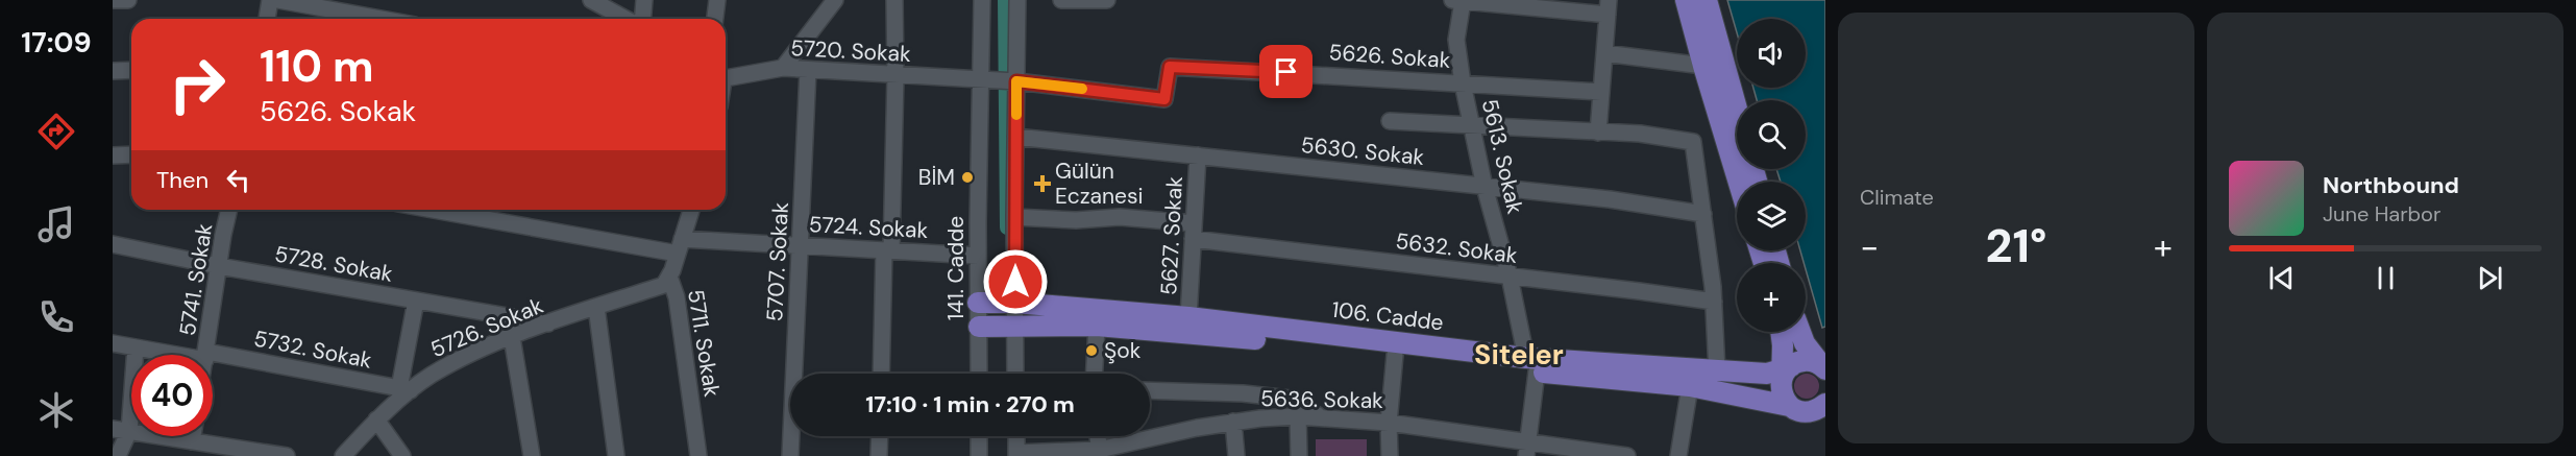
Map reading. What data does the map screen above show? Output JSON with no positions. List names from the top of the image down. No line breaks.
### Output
{"streets":{"main road":["106. Cadde"],"street":["5720. Sokak","5626. Sokak","5630. Sokak","5613. Sokak","5724. Sokak","5627. Sokak","5632. Sokak","5707. Sokak","5728. Sokak","141. Cadde","5741. Sokak","5726. Sokak","5711. Sokak","5732. Sokak","5636. Sokak"]},"crossings":[["5720. Sokak","5626. Sokak"],["5720. Sokak","5707. Sokak"],["5720. Sokak","141. Cadde"],["5626. Sokak","5613. Sokak"],["5630. Sokak","5613. Sokak"],["5630. Sokak","5627. Sokak"],["5613. Sokak","5632. Sokak"],["5613. Sokak","106. Cadde"],["5613. Sokak","5636. Sokak"],["5724. Sokak","5707. Sokak"],["5724. Sokak","141. Cadde"],["5724. Sokak","5711. Sokak"],["5627. Sokak","5632. Sokak"],["5627. Sokak","106. Cadde"],["5728. Sokak","5741. Sokak"],["5728. Sokak","5726. Sokak"],["141. Cadde","106. Cadde"],["5726. Sokak","5711. Sokak"],["5726. Sokak","5732. Sokak"]],"districts":["Siteler"],"places":{"other":["BİM","Şok"],"health":["Gülün Eczanesi"]},"page":{"tabs":"17:09","tile":"Climate","map_buttons":"+","turn":["110 m","5626. Sokak"],"then":"Then","song":["Northbound","June Harbor"],"heat":["−","21°","+"],"limit":"40","trip":"17:10 · 1 min · 270 m"}}
